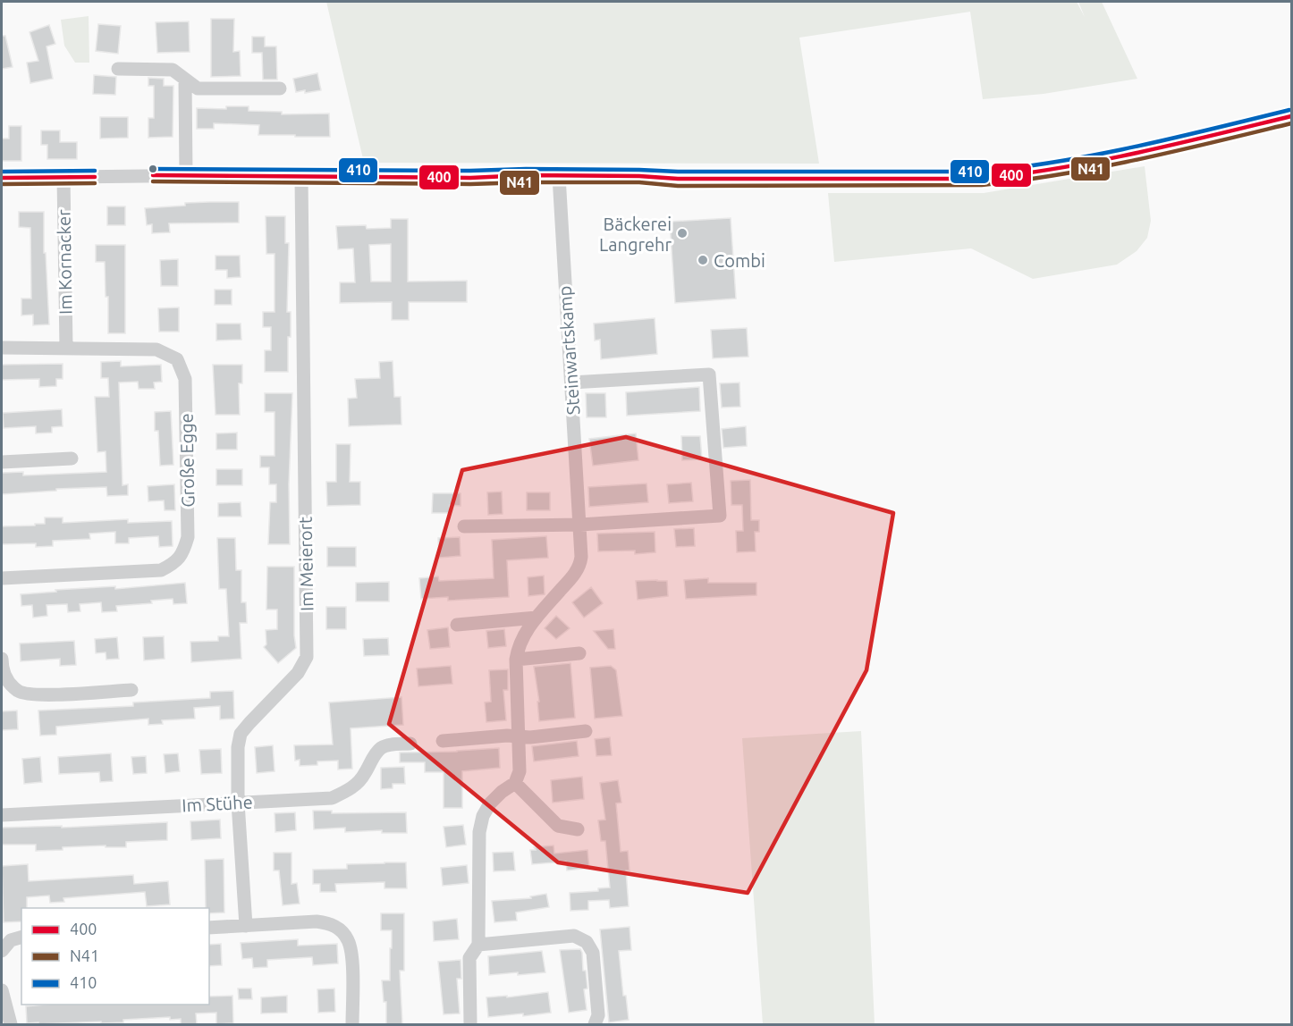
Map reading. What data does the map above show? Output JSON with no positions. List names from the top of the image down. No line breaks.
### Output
{"streets":{"street":["Im Kornacker","Steinwartskamp","Große Egge","Im Meierort","Im Stühe"]},"crossings":[["Im Kornacker","Große Egge"],["Im Meierort","Im Stühe"]],"places":["Bäckerei Langrehr","Combi"],"lines":["transit line 410","transit line 400","transit line N41"],"legend":["400","N41","410"]}
